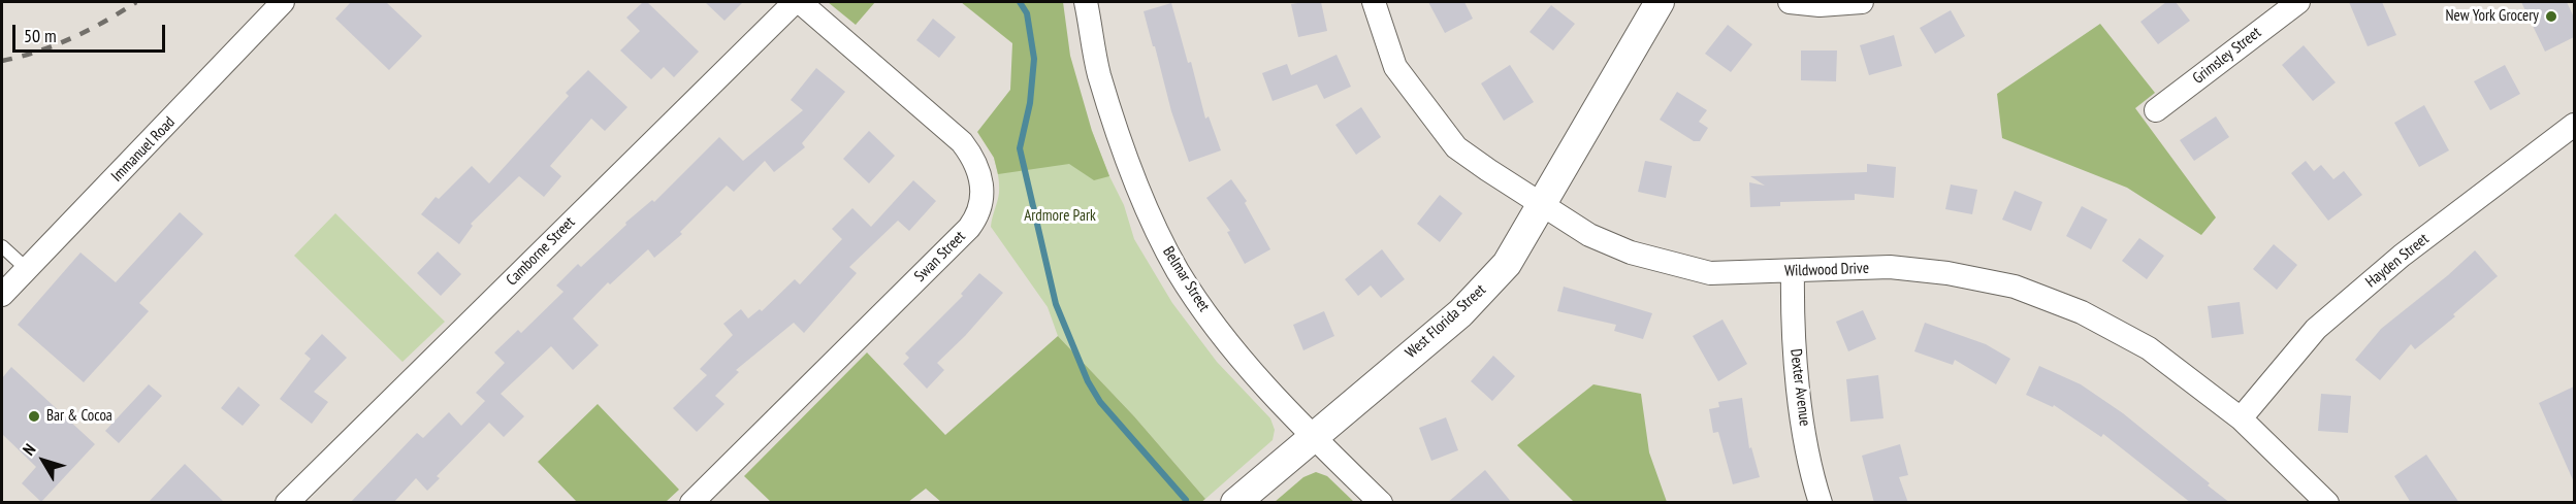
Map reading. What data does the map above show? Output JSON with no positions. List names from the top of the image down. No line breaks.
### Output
{"streets":{"street":["Grimsley Street","Immanuel Road","Camborne Street","Swan Street","Hayden Street","Wildwood Drive","Belmar Street","West Florida Street","Dexter Avenue"]},"crossings":[["Hayden Street","Wildwood Drive"],["Wildwood Drive","West Florida Street"],["Wildwood Drive","Dexter Avenue"],["Belmar Street","West Florida Street"]],"parks":["Ardmore Park"],"places":["New York Grocery","Bar & Cocoa"],"scale_bar":"50 m","north":"top left"}
